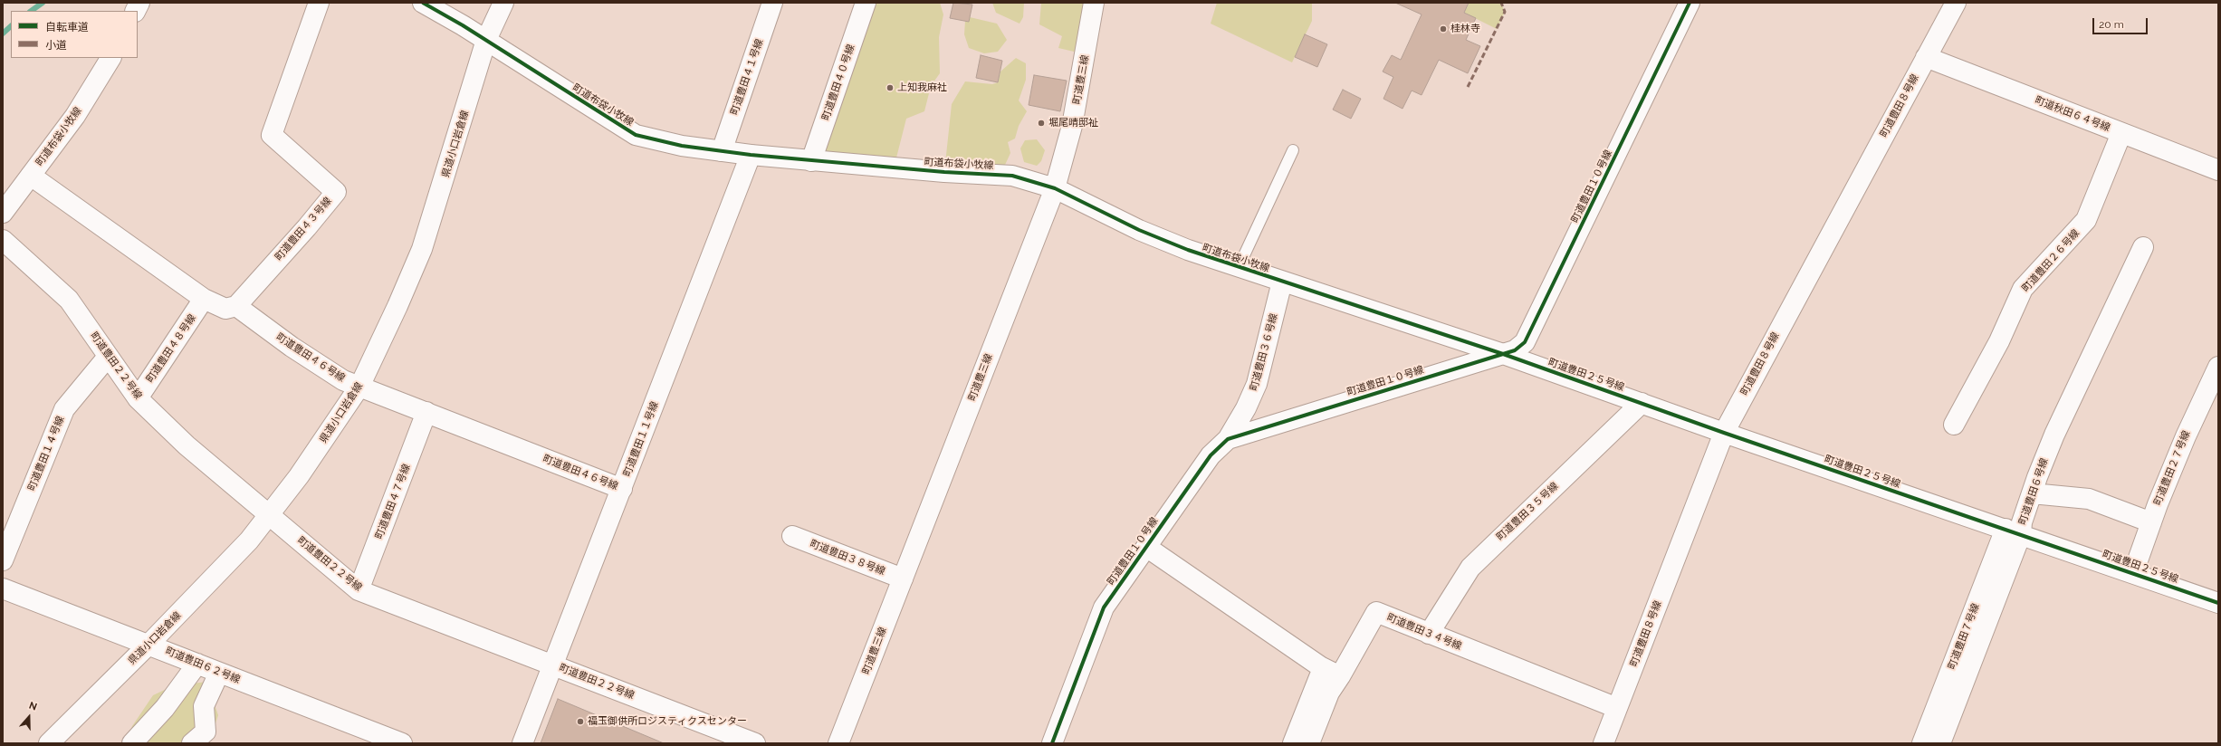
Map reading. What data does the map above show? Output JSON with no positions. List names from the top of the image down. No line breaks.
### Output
{"streets":{"street":["町道豊田４１号線","町道豊三線","町道豊田４０号線","町道布袋小牧線","町道豊田８号線","町道秋田６４号線","県道小口岩倉線","町道豊田１０号線","町道豊田４３号線","町道豊田２６号線","町道豊田４８号線","町道豊田３６号線","町道豊田４６号線","町道豊田２２号線","町道豊田２５号線","町道豊田１１号線","町道豊田１４号線","町道豊田２７号線","町道豊田６号線","町道豊田４７号線","町道豊田３５号線","町道豊田３８号線","町道豊田３４号線","町道豊田７号線","町道豊田６２号線"]},"crossings":[["町道豊田４１号線","町道布袋小牧線"],["町道豊三線","町道布袋小牧線"],["町道豊三線","町道豊田３８号線"],["町道豊田４０号線","町道布袋小牧線"],["町道布袋小牧線","県道小口岩倉線"],["町道布袋小牧線","町道豊田１０号線"],["町道布袋小牧線","町道豊田３６号線"],["町道布袋小牧線","町道豊田２５号線"],["町道布袋小牧線","町道豊田１１号線"],["町道豊田８号線","町道秋田６４号線"],["町道豊田８号線","町道豊田２５号線"],["町道豊田８号線","町道豊田３４号線"],["町道秋田６４号線","町道豊田２６号線"],["県道小口岩倉線","町道豊田４６号線"],["県道小口岩倉線","町道豊田２２号線"],["県道小口岩倉線","町道豊田６２号線"],["町道豊田１０号線","町道豊田３６号線"],["町道豊田１０号線","町道豊田２５号線"],["町道豊田４３号線","町道豊田４６号線"],["町道豊田４８号線","町道豊田２２号線"],["町道豊田４６号線","町道豊田１１号線"],["町道豊田４６号線","町道豊田４７号線"],["町道豊田２２号線","町道豊田１１号線"],["町道豊田２２号線","町道豊田１４号線"],["町道豊田２２号線","町道豊田４７号線"],["町道豊田２５号線","町道豊田２７号線"],["町道豊田２５号線","町道豊田６号線"],["町道豊田２５号線","町道豊田３５号線"],["町道豊田２５号線","町道豊田７号線"],["町道豊田６号線","町道豊田７号線"],["町道豊田３５号線","町道豊田３４号線"]],"places":["桂林寺","上知我麻社","堀尾晴邸祉","福玉御供所ロジスティクスセンター"],"legend":["自転車道","小道"],"scale_bar":"20 m","north":"top"}
